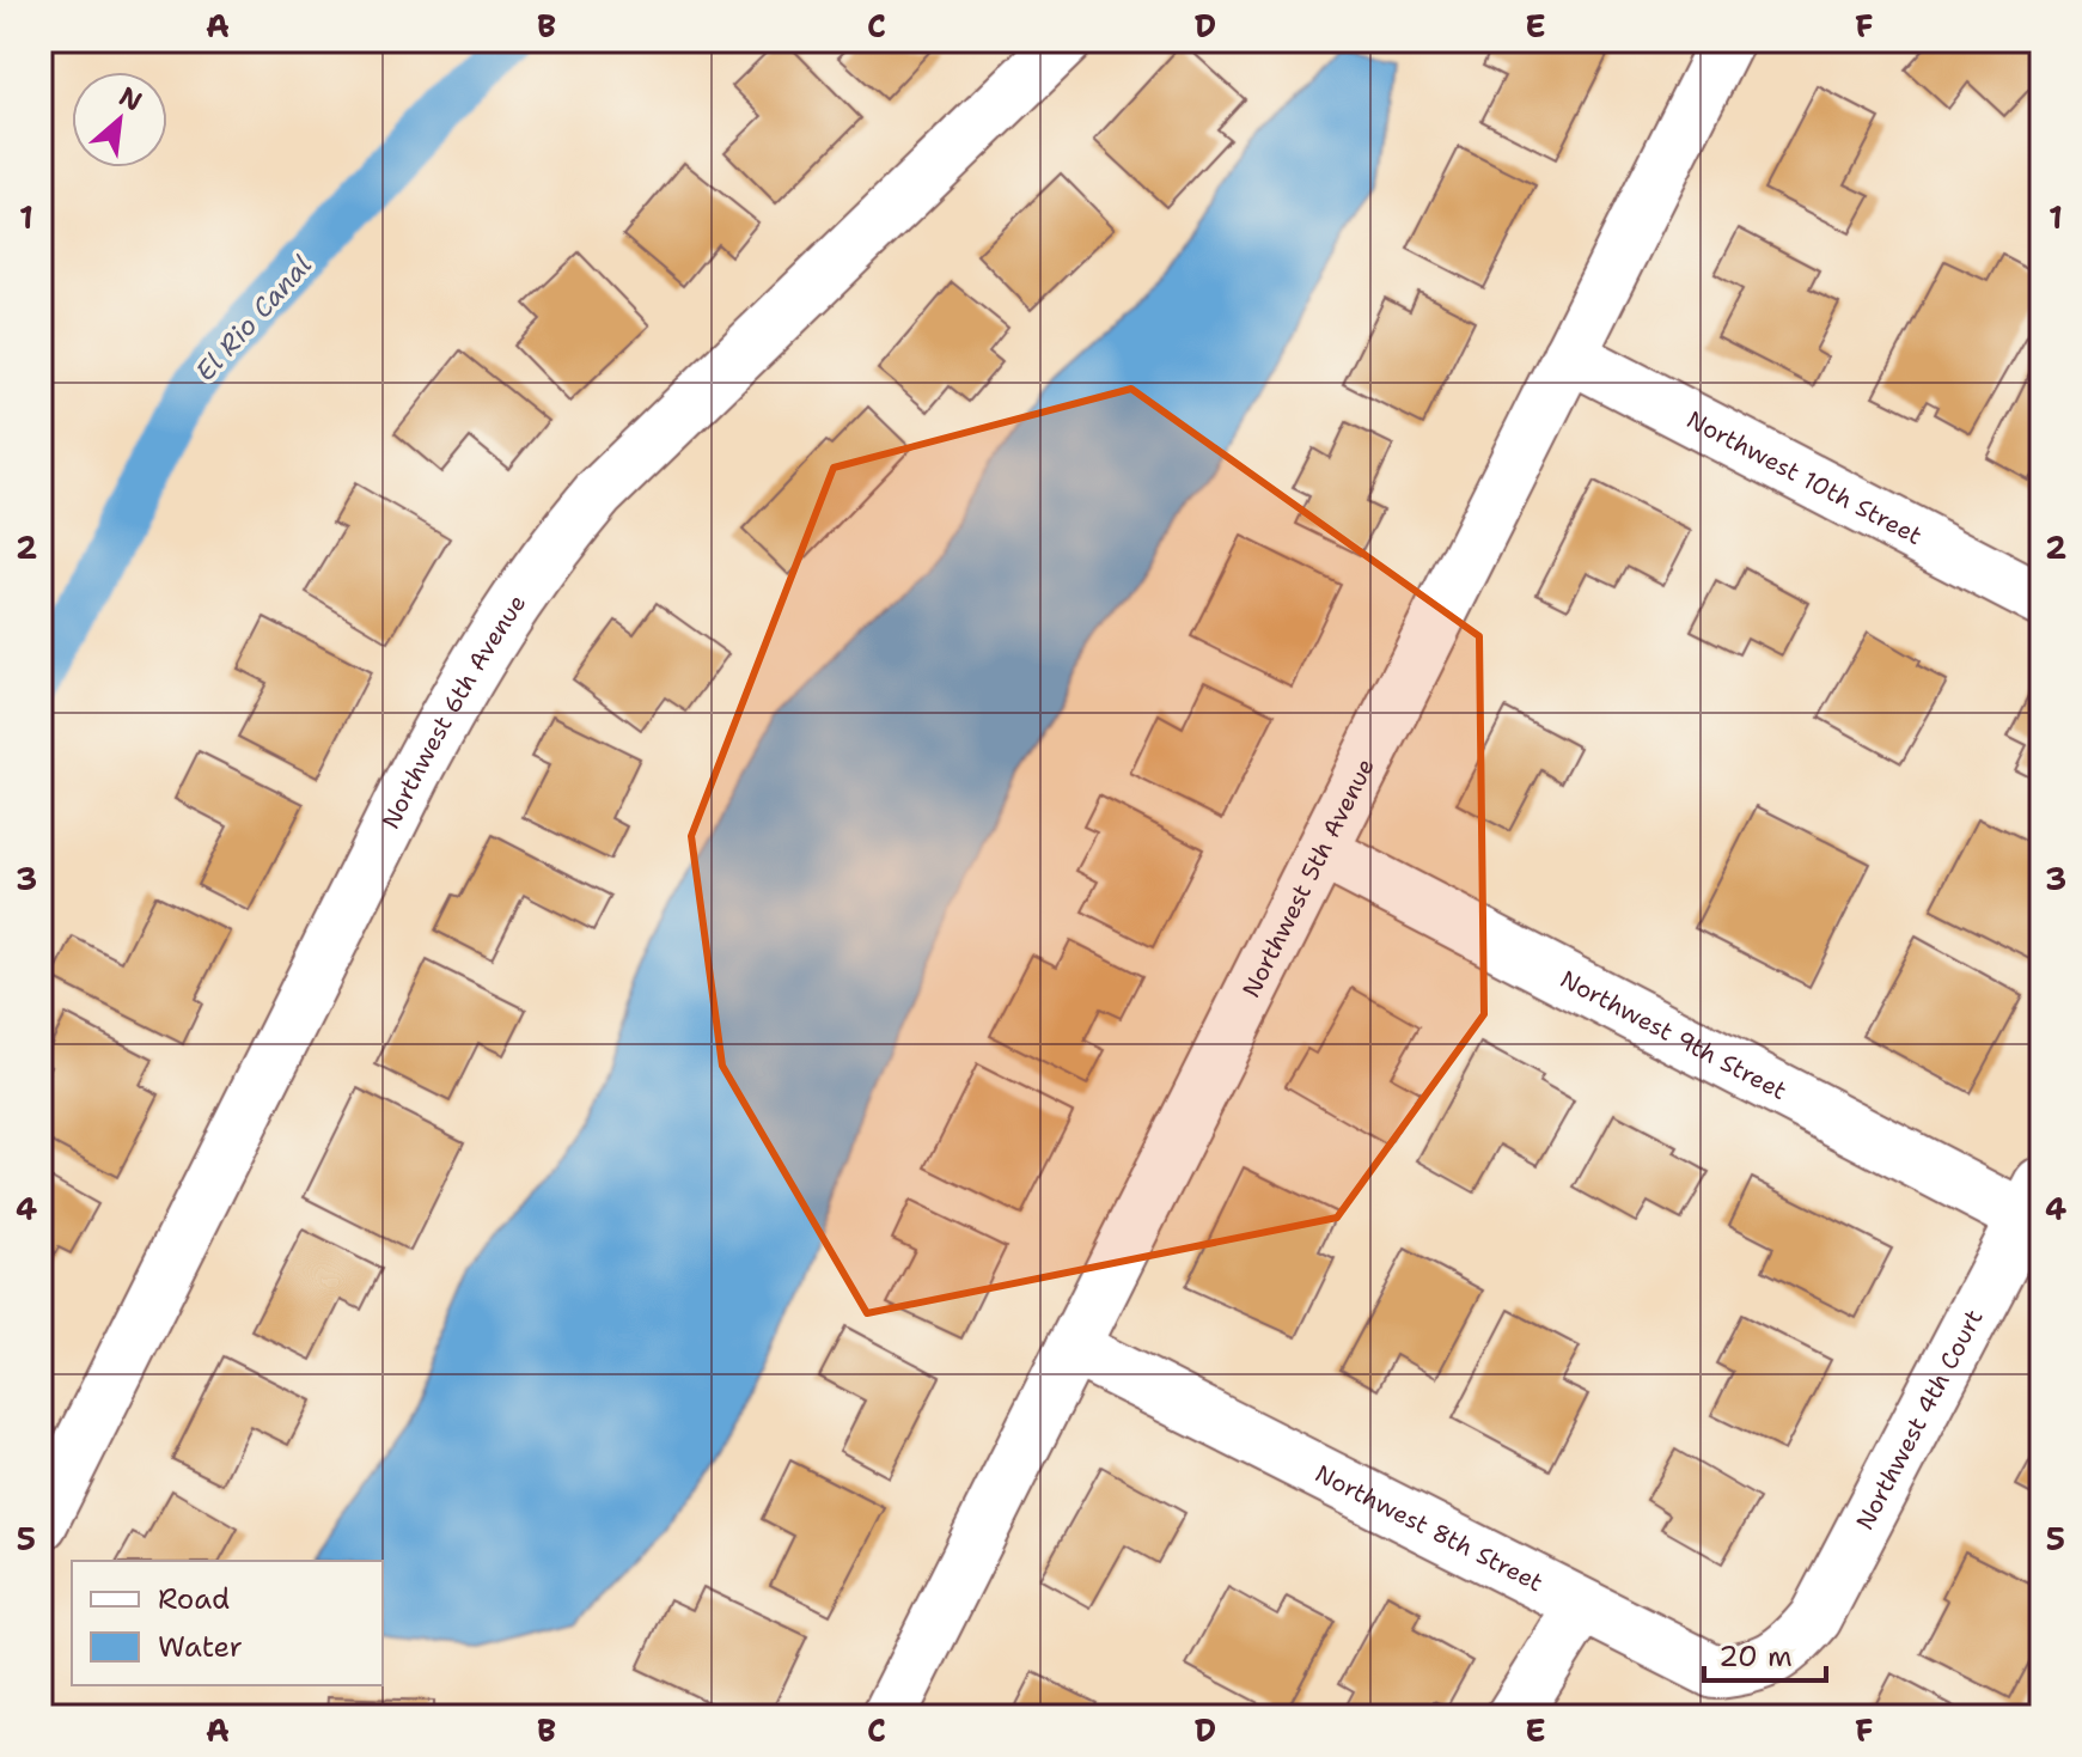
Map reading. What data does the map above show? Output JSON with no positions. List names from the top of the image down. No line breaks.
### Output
{"streets":{"street":["Northwest 10th Street","Northwest 6th Avenue","Northwest 5th Avenue","Northwest 9th Street","Northwest 4th Court","Northwest 8th Street"]},"crossings":[["Northwest 10th Street","Northwest 5th Avenue"],["Northwest 5th Avenue","Northwest 9th Street"],["Northwest 5th Avenue","Northwest 8th Street"],["Northwest 9th Street","Northwest 4th Court"],["Northwest 4th Court","Northwest 8th Street"]],"water":["El Rio Canal"],"legend":["Road","Water"],"scale_bar":"20 m","north":"top right","grid":{"columns":["A","B","C","D","E","F"],"rows":["1","2","3","4","5"]}}
